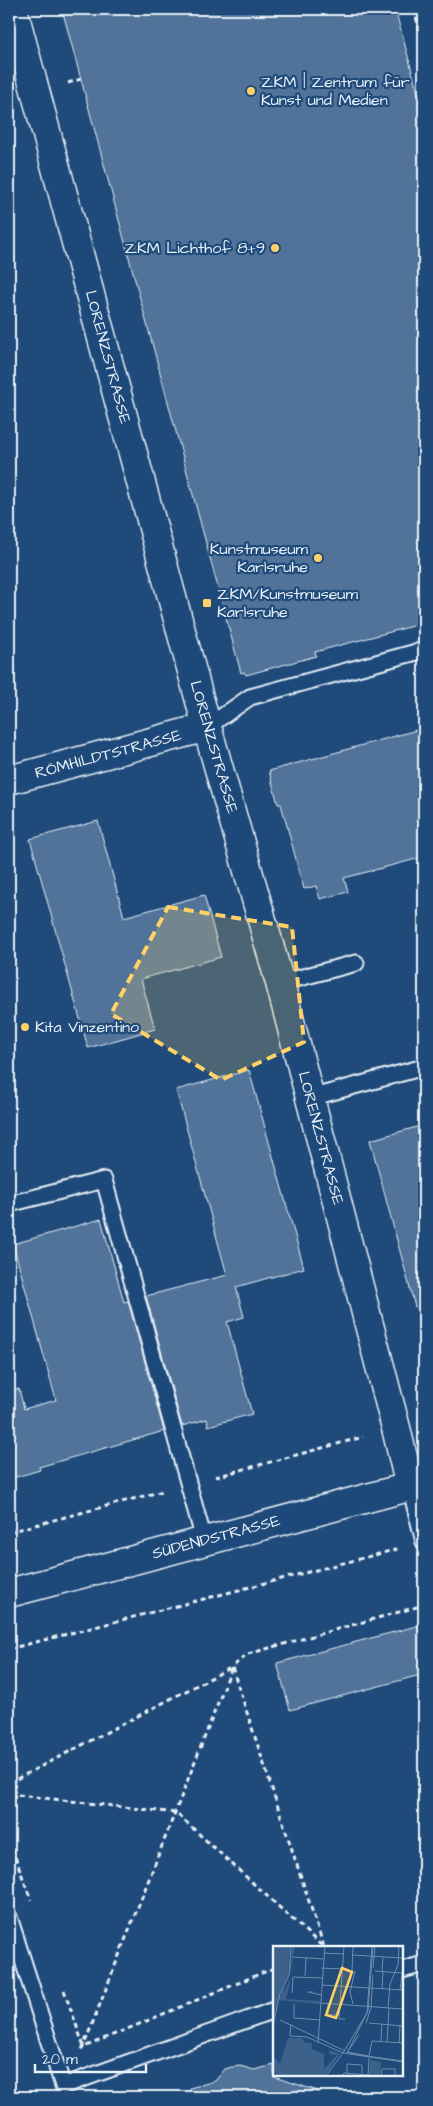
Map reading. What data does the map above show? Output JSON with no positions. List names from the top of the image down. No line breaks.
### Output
{"streets":{"street":["LORENZSTRASSE","RÖMHILDTSTRASSE","SÜDENDSTRASSE"]},"crossings":[["LORENZSTRASSE","RÖMHILDTSTRASSE"],["LORENZSTRASSE","SÜDENDSTRASSE"]],"places":{"other":["ZKM | Zentrum für Kunst und Medien","ZKM Lichthof 8+9","Kunstmuseum Karlsruhe","Kita Vinzentino"],"transit":["ZKM/Kunstmuseum Karlsruhe"]},"scale_bar":"20 m"}
